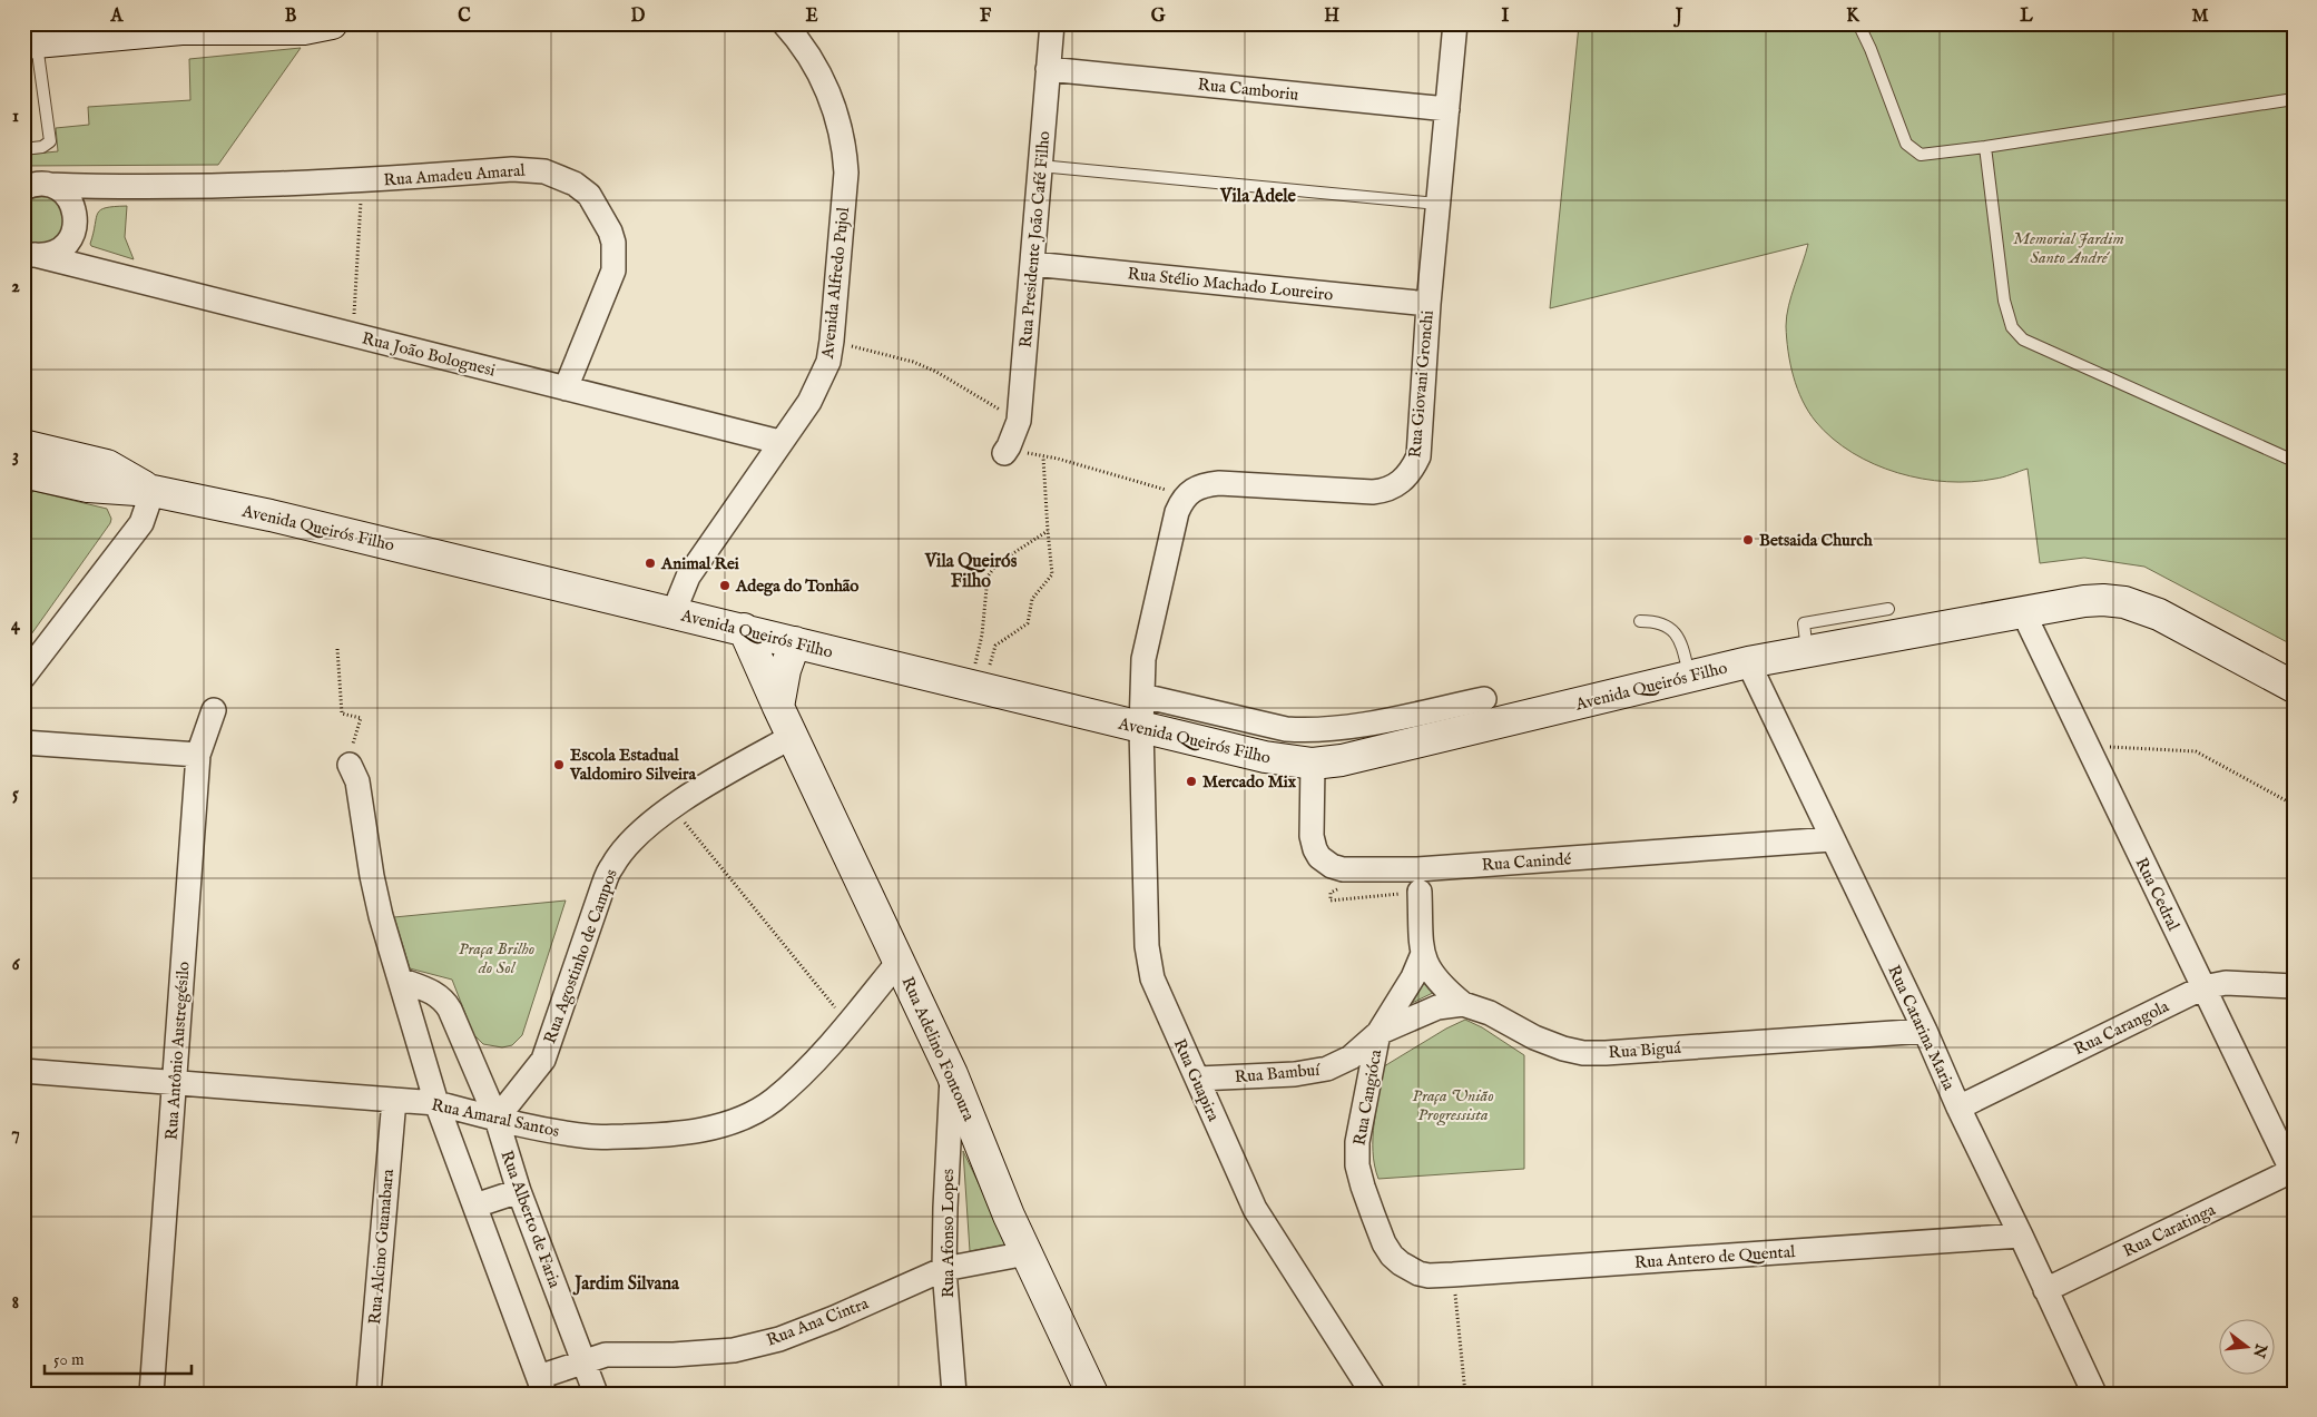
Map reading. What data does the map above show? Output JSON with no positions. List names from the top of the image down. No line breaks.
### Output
{"streets":{"main road":["Avenida Queirós Filho","Rua Adelino Fontoura"],"street":["Rua Camboriu","Rua Amadeu Amaral","Rua Presidente João Café Filho","Avenida Alfredo Pujol","Rua Stélio Machado Loureiro","Rua João Bolognesi","Rua Giovani Gronchi","Rua Canindé","Rua Cedral","Rua Agostinho de Campos","Rua Catarina Maria","Rua Carangola","Rua Biguá","Rua Antônio Austregésilo","Rua Bambuí","Rua Guapira","Rua Cangióca","Rua Amaral Santos","Rua Alberto de Faria","Rua Caratinga","Rua Afonso Lopes","Rua Alcino Guanabara","Rua Antero de Quental","Rua Ana Cintra"]},"crossings":[["Rua Camboriu","Rua Presidente João Café Filho"],["Rua Camboriu","Rua Giovani Gronchi"],["Rua Amadeu Amaral","Rua João Bolognesi"],["Rua Presidente João Café Filho","Rua Stélio Machado Loureiro"],["Avenida Alfredo Pujol","Rua João Bolognesi"],["Avenida Alfredo Pujol","Avenida Queirós Filho"],["Rua Stélio Machado Loureiro","Rua Giovani Gronchi"],["Rua Giovani Gronchi","Avenida Queirós Filho"],["Rua Giovani Gronchi","Rua Guapira"],["Avenida Queirós Filho","Rua Canindé"],["Avenida Queirós Filho","Rua Cedral"],["Avenida Queirós Filho","Rua Catarina Maria"],["Avenida Queirós Filho","Rua Adelino Fontoura"],["Avenida Queirós Filho","Rua Guapira"],["Rua Canindé","Rua Catarina Maria"],["Rua Cedral","Rua Carangola"],["Rua Cedral","Rua Caratinga"],["Rua Agostinho de Campos","Rua Adelino Fontoura"],["Rua Agostinho de Campos","Rua Amaral Santos"],["Rua Agostinho de Campos","Rua Alberto de Faria"],["Rua Catarina Maria","Rua Carangola"],["Rua Catarina Maria","Rua Biguá"],["Rua Catarina Maria","Rua Caratinga"],["Rua Catarina Maria","Rua Antero de Quental"],["Rua Adelino Fontoura","Rua Amaral Santos"],["Rua Adelino Fontoura","Rua Afonso Lopes"],["Rua Adelino Fontoura","Rua Ana Cintra"],["Rua Biguá","Rua Bambuí"],["Rua Biguá","Rua Cangióca"],["Rua Antônio Austregésilo","Rua Amaral Santos"],["Rua Bambuí","Rua Guapira"],["Rua Bambuí","Rua Cangióca"],["Rua Cangióca","Rua Antero de Quental"],["Rua Amaral Santos","Rua Alberto de Faria"],["Rua Amaral Santos","Rua Alcino Guanabara"],["Rua Alberto de Faria","Rua Ana Cintra"],["Rua Afonso Lopes","Rua Ana Cintra"]],"districts":["Vila Adele","Vila Queirós Filho","Jardim Silvana"],"parks":["Memorial Jardim Santo André","Praça Brilho do Sol","Praça União Progressista"],"places":["Betsaida Church","Animal Rei","Adega do Tonhão","Escola Estadual Valdomiro Silveira","Mercado Mix"],"scale_bar":"50 m","north":"right","grid":{"columns":["A","B","C","D","E","F","G","H","I","J","K","L","M"],"rows":["1","2","3","4","5","6","7","8"]}}
